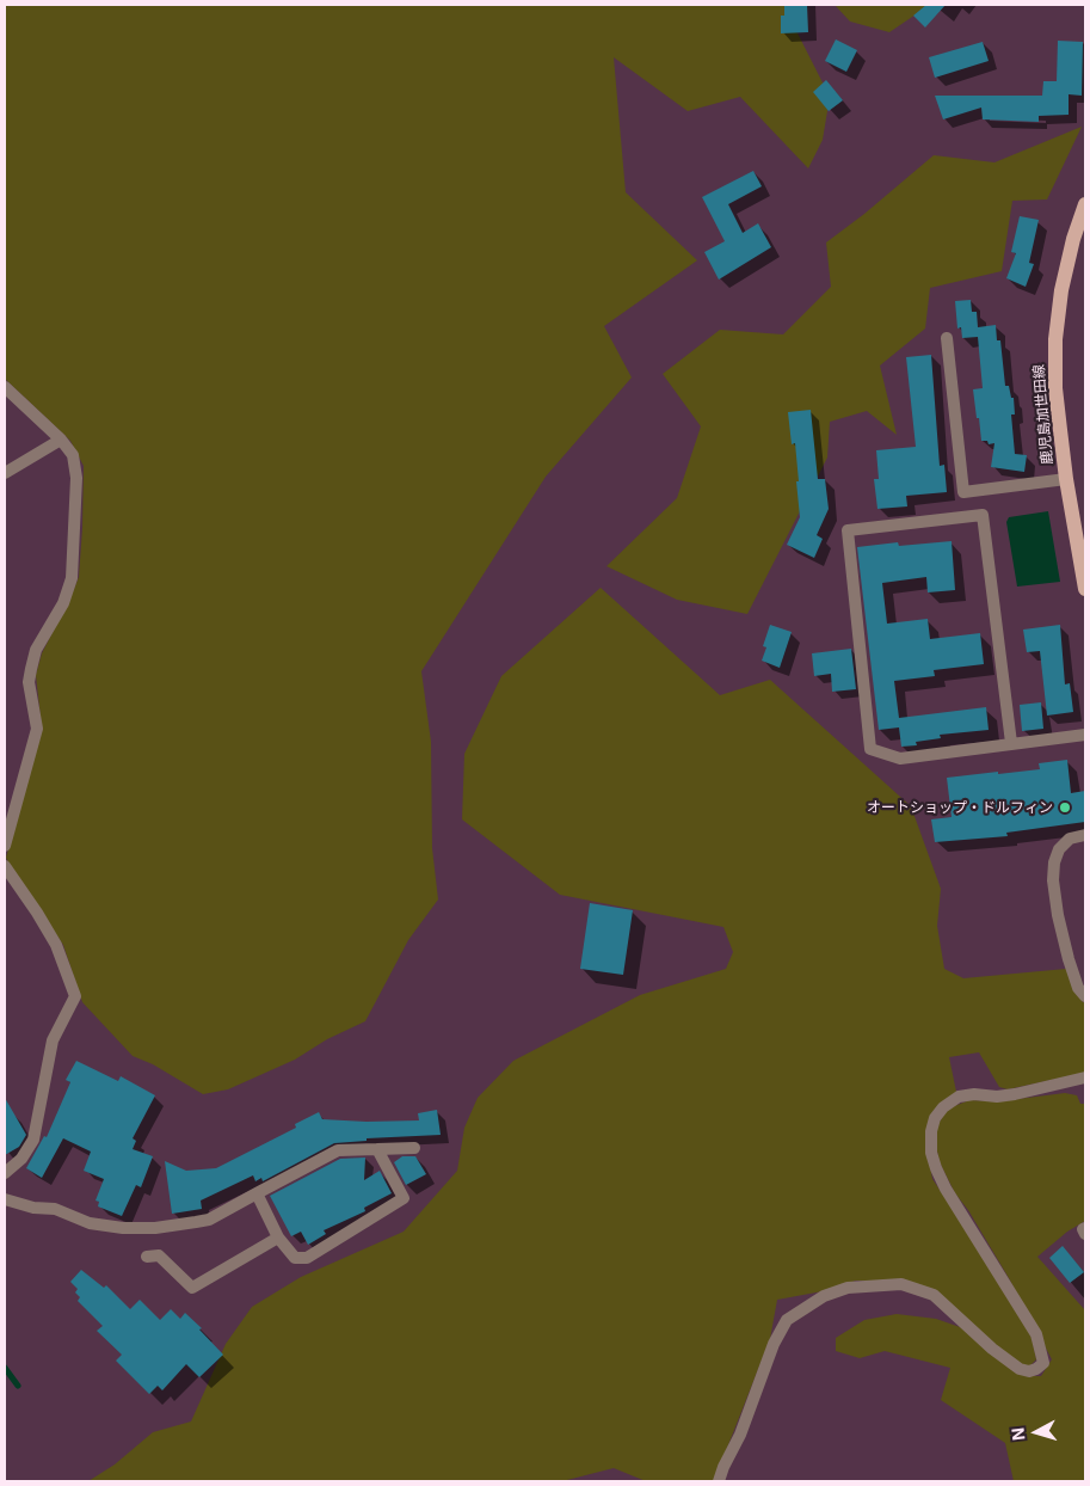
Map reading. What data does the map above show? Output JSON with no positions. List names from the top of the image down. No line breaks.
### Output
{"streets":{"main road":["鹿児島加世田線"]},"places":["オートショップ・ドルフィン"],"north":"left"}
